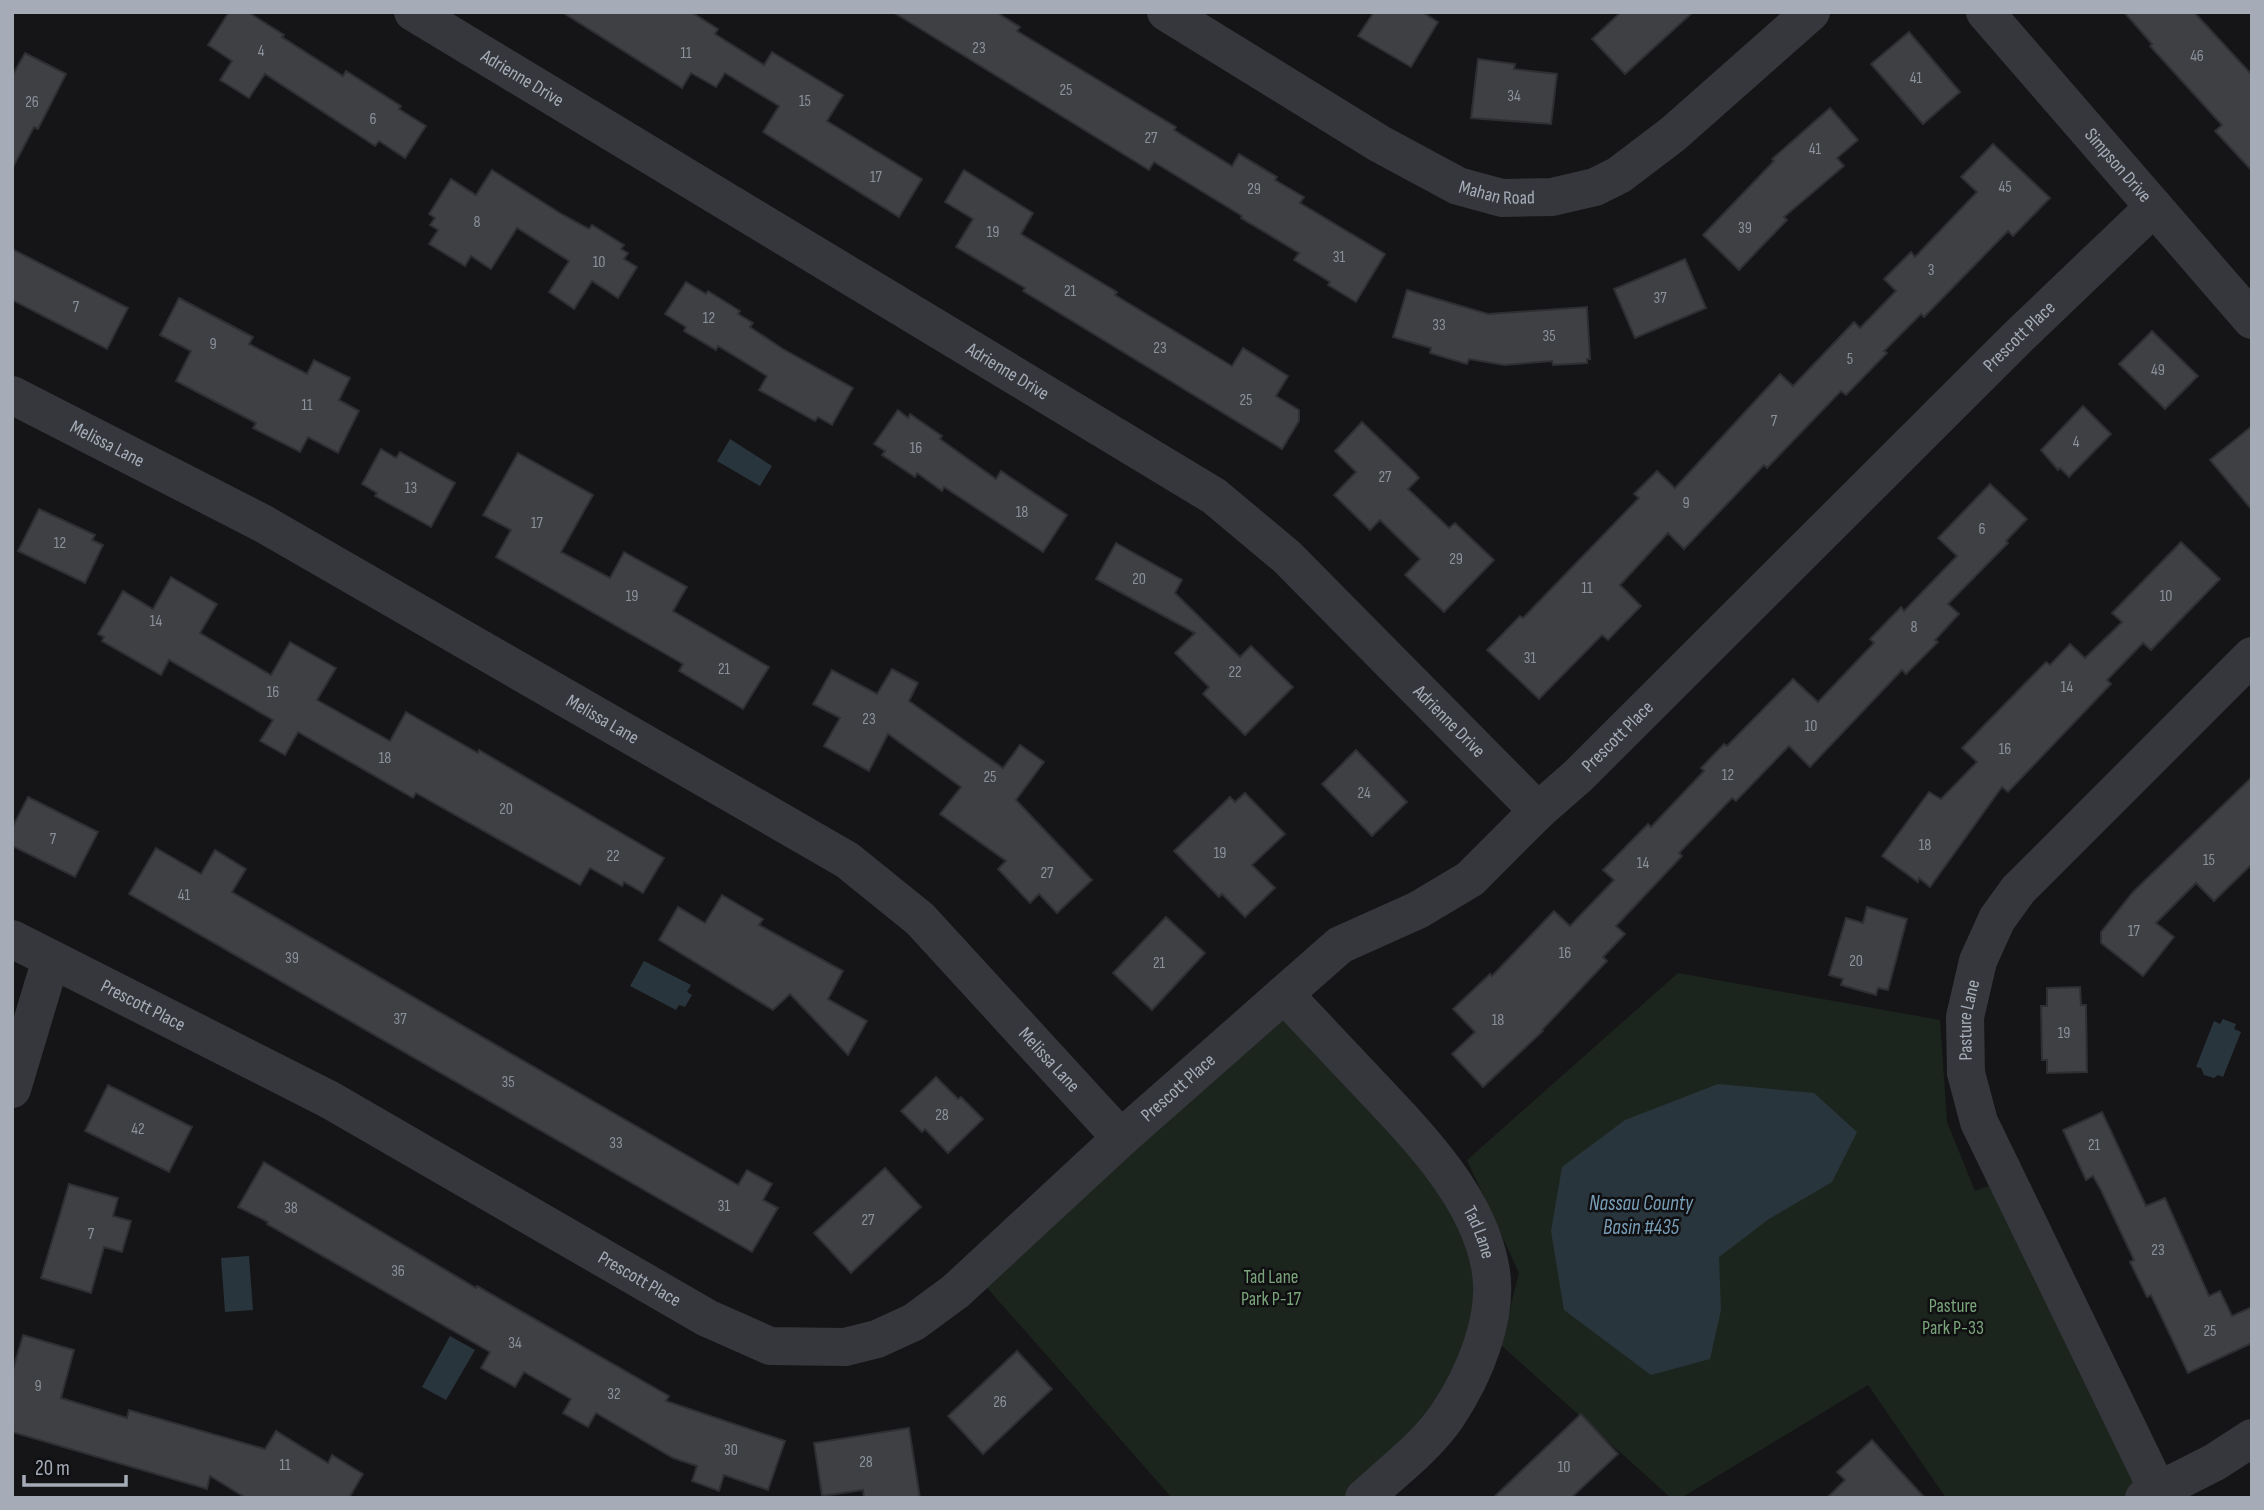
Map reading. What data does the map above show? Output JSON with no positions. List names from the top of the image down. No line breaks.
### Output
{"streets":{"street":["Adrienne Drive","Simpson Drive","Mahan Road","Prescott Place","Melissa Lane","Pasture Lane","Tad Lane"]},"crossings":[["Adrienne Drive","Prescott Place"],["Simpson Drive","Prescott Place"],["Prescott Place","Melissa Lane"],["Prescott Place","Tad Lane"]],"water":["Nassau County Basin #435"],"parks":["Tad Lane Park P-17","Pasture Park P-33"],"house_numbers":["23","4","11","46","41","25","34","15","26","6","27","41","17","45","29","8","39","19","31","10","3","21","37","7","12","33","35","9","23","5","49","25","11","7","4","16","27","13","9","18","17","6","12","29","20","11","19","10","14","8","31","21","22","14","16","23","10","16","18","12","25","24","20","7","18","19","22","15","14","27","41","17","16","39","20","21","37","18","19","35","28","42","33","21","31","38","27","7","23","36","25","34","9","32","26","30","28","11","10"],"scale_bar":"20 m"}
